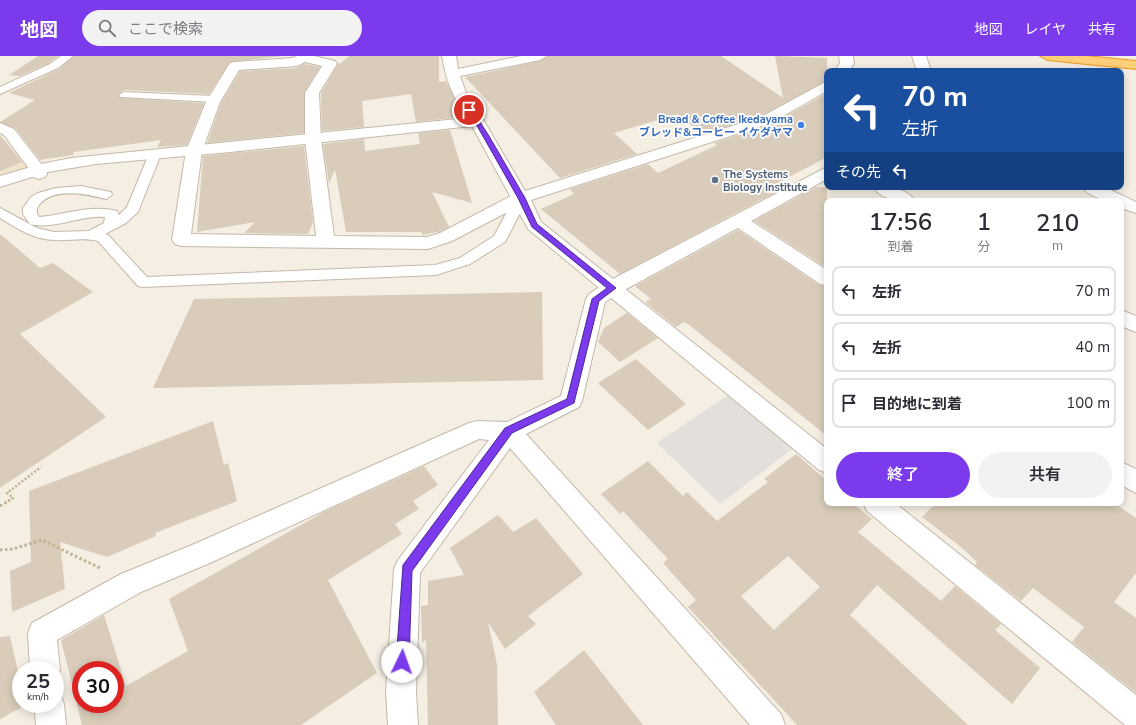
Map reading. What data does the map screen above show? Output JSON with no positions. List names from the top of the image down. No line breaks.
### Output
{"places":["Bread & Coffee Ikedayama ブレッド&コーヒー イケダヤマ","The Systems Biology Institute"],"page":{"header":"地図","search":"ここで検索","nav":["地図","レイヤ","共有"],"turn":["70 m","左折"],"then":"その先","eta":["17:56","到着","1","分","210","m"],"list":[{"name":"左折","value":"70 m"},{"name":"左折","value":"40 m"},{"name":"目的地に到着","value":"100 m"}],"buttons":["終了","共有"],"speed":"25 km/h","limit":"30"}}
